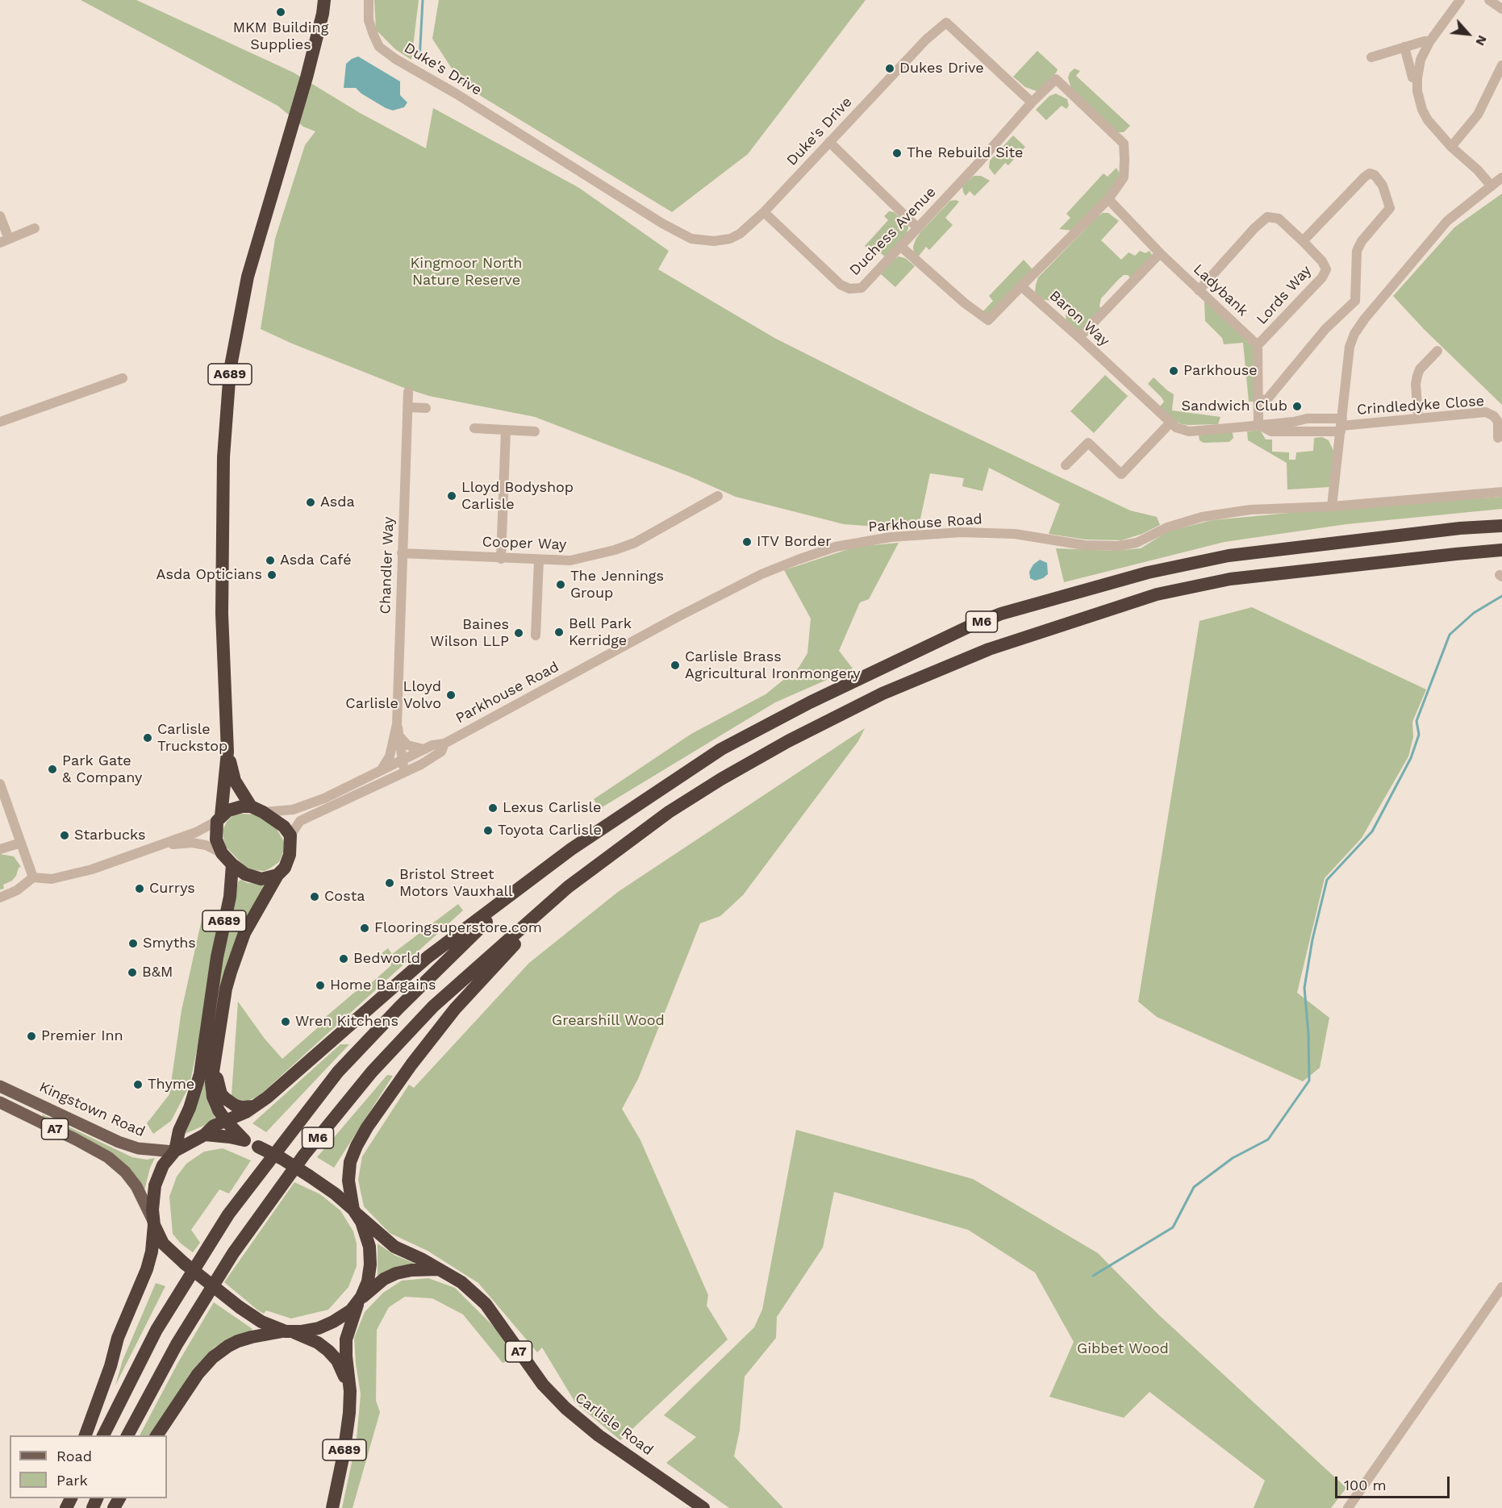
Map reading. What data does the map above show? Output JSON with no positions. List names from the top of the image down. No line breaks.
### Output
{"streets":{"highway":["A689","M6","A7","Carlisle Road"],"main road":["Kingstown Road"],"street":["Duke's Drive","Duchess Avenue","Ladybank","Lords Way","Baron Way","Crindledyke Close","Parkhouse Road","Cooper Way","Chandler Way"]},"crossings":[["Duke's Drive","Duchess Avenue"],["Ladybank","Lords Way"],["Baron Way","Crindledyke Close"],["A689","Parkhouse Road"],["A689","Chandler Way"],["A689","M6"],["A689","Kingstown Road"],["A689","Carlisle Road"],["Parkhouse Road","Chandler Way"],["Cooper Way","Chandler Way"],["M6","Carlisle Road"]],"parks":["Kingmoor North Nature Reserve","Grearshill Wood","Gibbet Wood"],"places":["MKM Building Supplies","Dukes Drive","The Rebuild Site","Parkhouse","Sandwich Club","Lloyd Bodyshop Carlisle","Asda","ITV Border","Asda Café","Asda Opticians","The Jennings Group","Bell Park Kerridge","Baines Wilson LLP","Carlisle Brass Agricultural Ironmongery","Lloyd Carlisle Volvo","Carlisle Truckstop","Park Gate & Company","Lexus Carlisle","Toyota Carlisle","Starbucks","Bristol Street Motors Vauxhall","Currys","Costa","Flooringsuperstore.com","Smyths","Bedworld","B&M","Home Bargains","Wren Kitchens","Premier Inn","Thyme"],"legend":["Road","Park"],"scale_bar":"100 m","north":"bottom right"}
